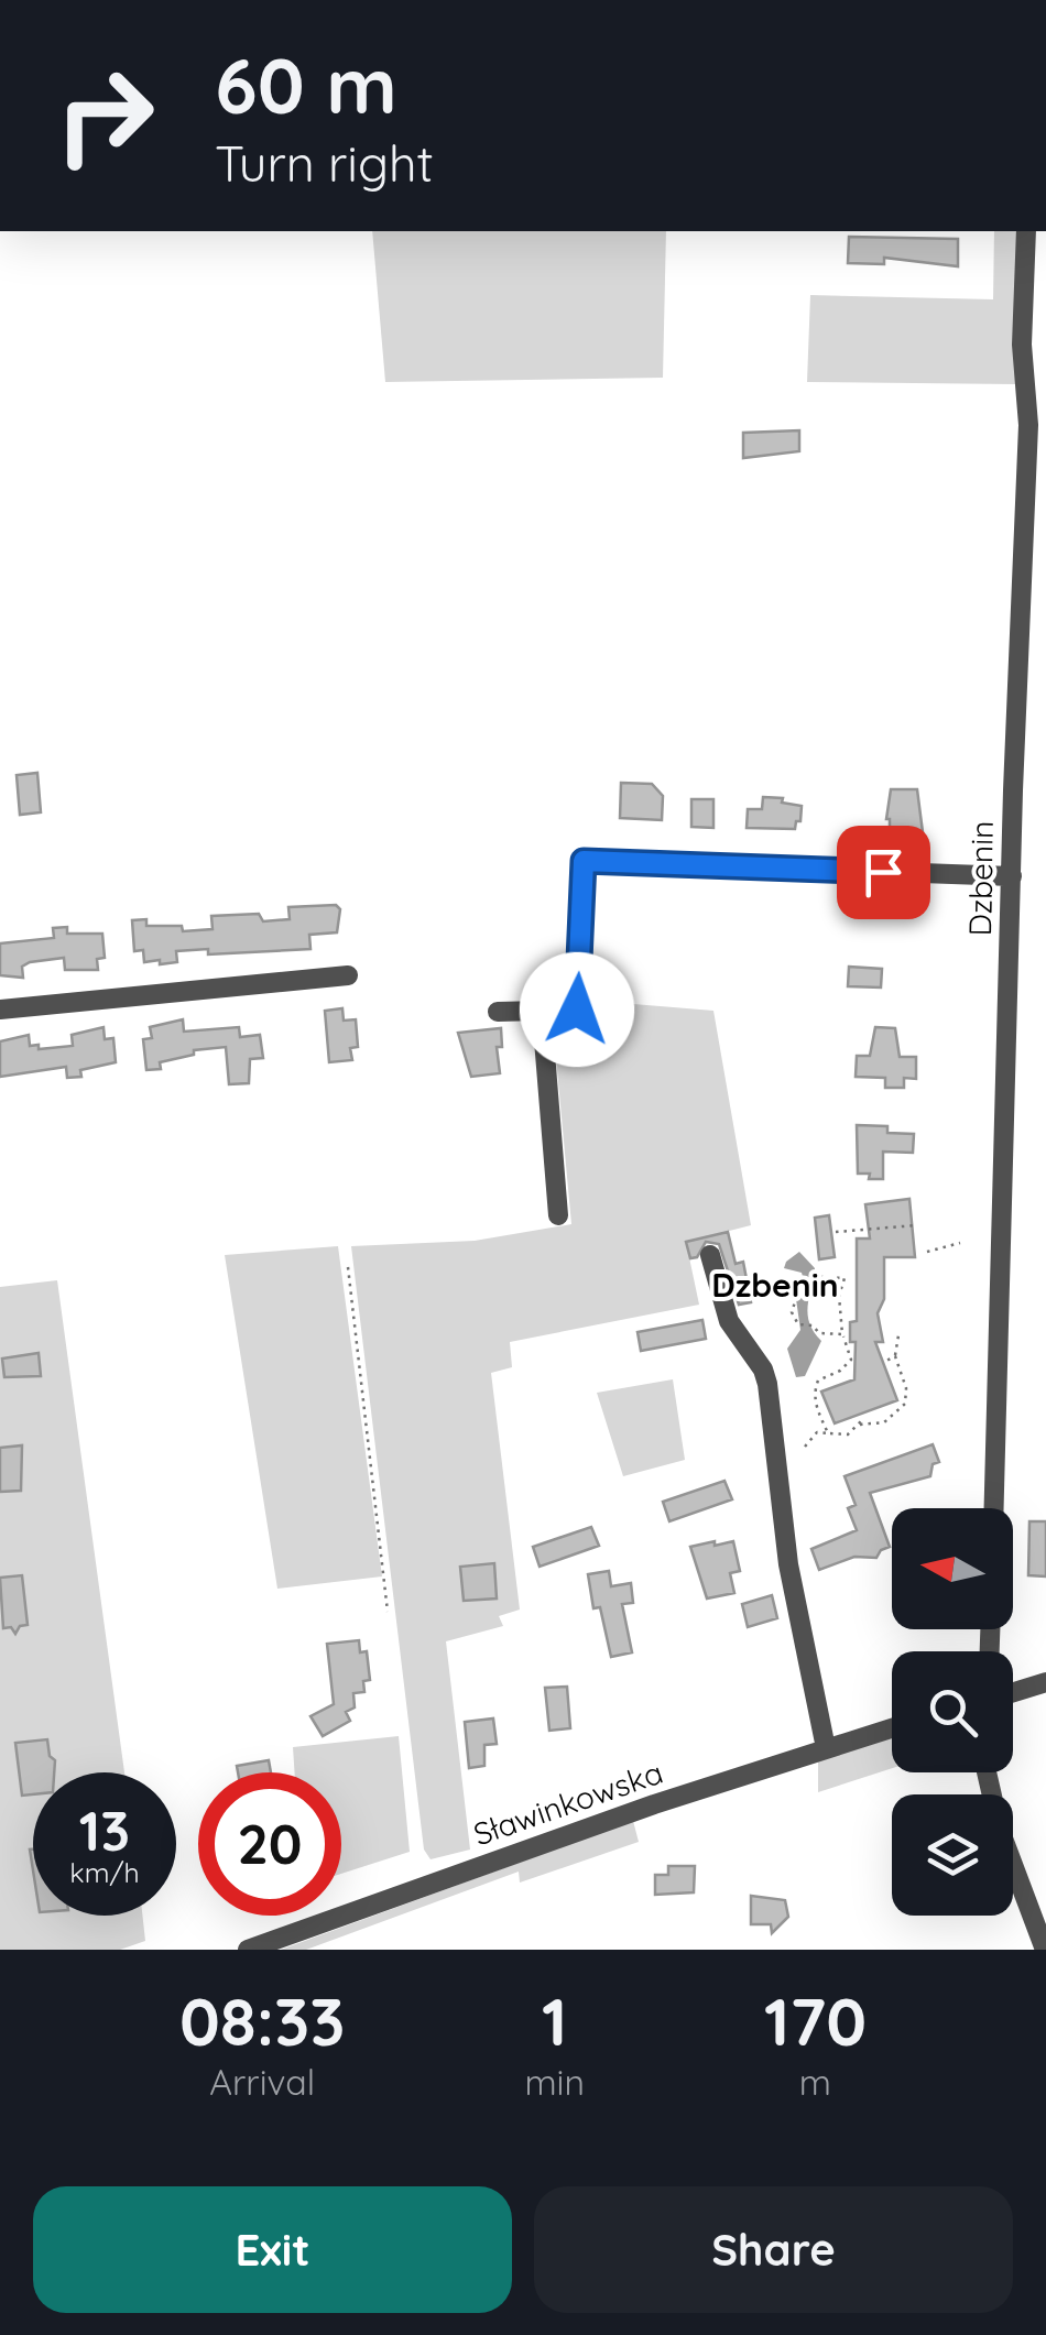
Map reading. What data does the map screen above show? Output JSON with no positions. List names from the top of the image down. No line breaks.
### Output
{"streets":{"street":["Dzbenin","Sławinkowska"]},"districts":["Dzbenin"],"north":"left","page":{"turn":["60 m","Turn right"],"speed":"13 km/h","limit":"20","eta":["08:33","Arrival","1","min","170","m"],"buttons":["Exit","Share"]}}
